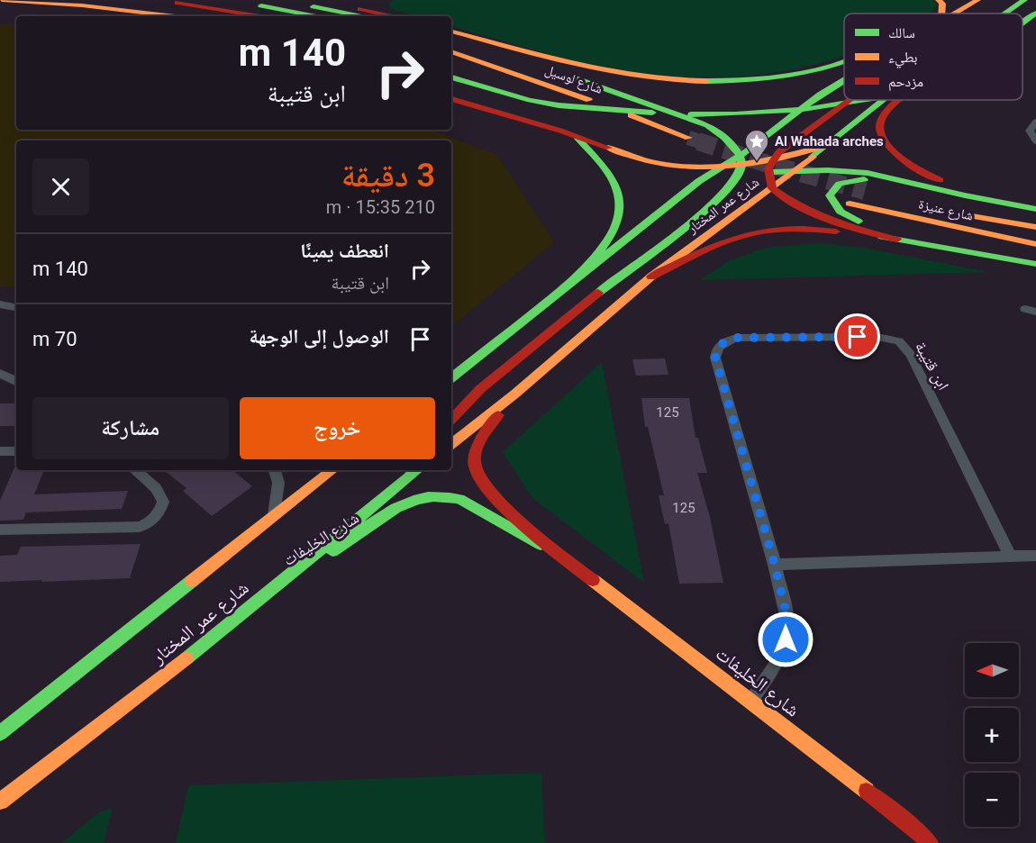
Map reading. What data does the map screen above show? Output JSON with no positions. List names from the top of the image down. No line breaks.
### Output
{"streets":{"main road":["شارع لوسيل","شارع عمر المختار","شارع عنيزة","شارع الخليفات"],"street":["ابن قتيبة"]},"crossings":[["شارع عمر المختار","شارع الخليفات"],["ابن قتيبة","شارع الخليفات"]],"places":{"place":["Al Wahada arches"]},"house_numbers":["125","125"],"legend":["سالك","بطيء","مزدحم"],"north":"left","page":{"turn":["140 m","ابن قتيبة"],"heading":["3 دقيقة","210 m · 15:35"],"list":[{"name":"انعطف يمينًا","note":"ابن قتيبة","value":"140 m"},{"name":"الوصول إلى الوجهة","value":"70 m"}],"buttons":["خروج","مشاركة"],"map_buttons":["+","−"]}}
